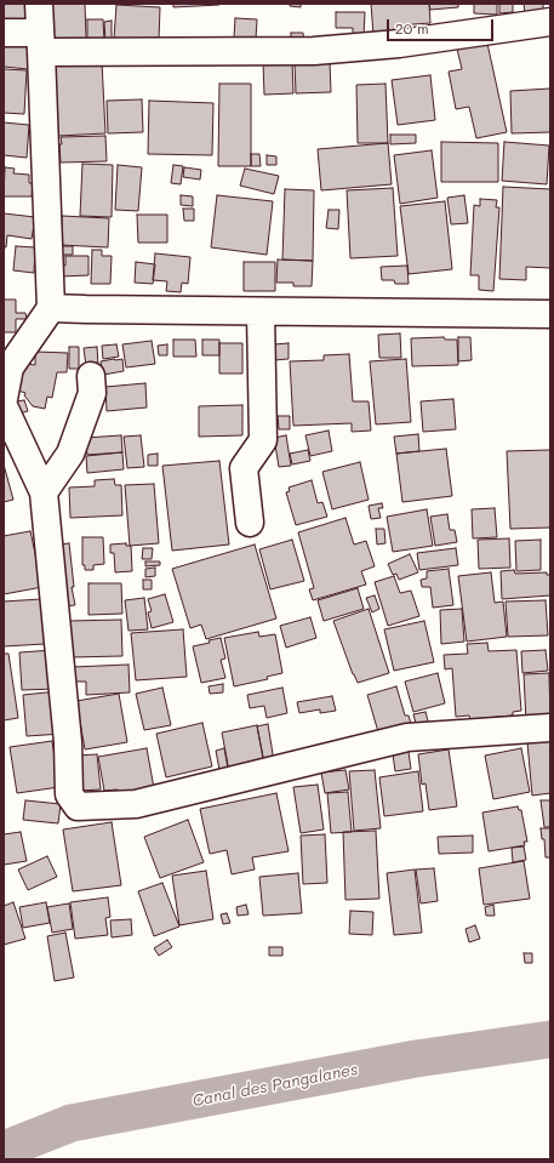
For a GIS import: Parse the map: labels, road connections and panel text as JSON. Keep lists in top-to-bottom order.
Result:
{
  "water": ["Canal des Pangalanes"],
  "scale_bar": "20 m"
}
